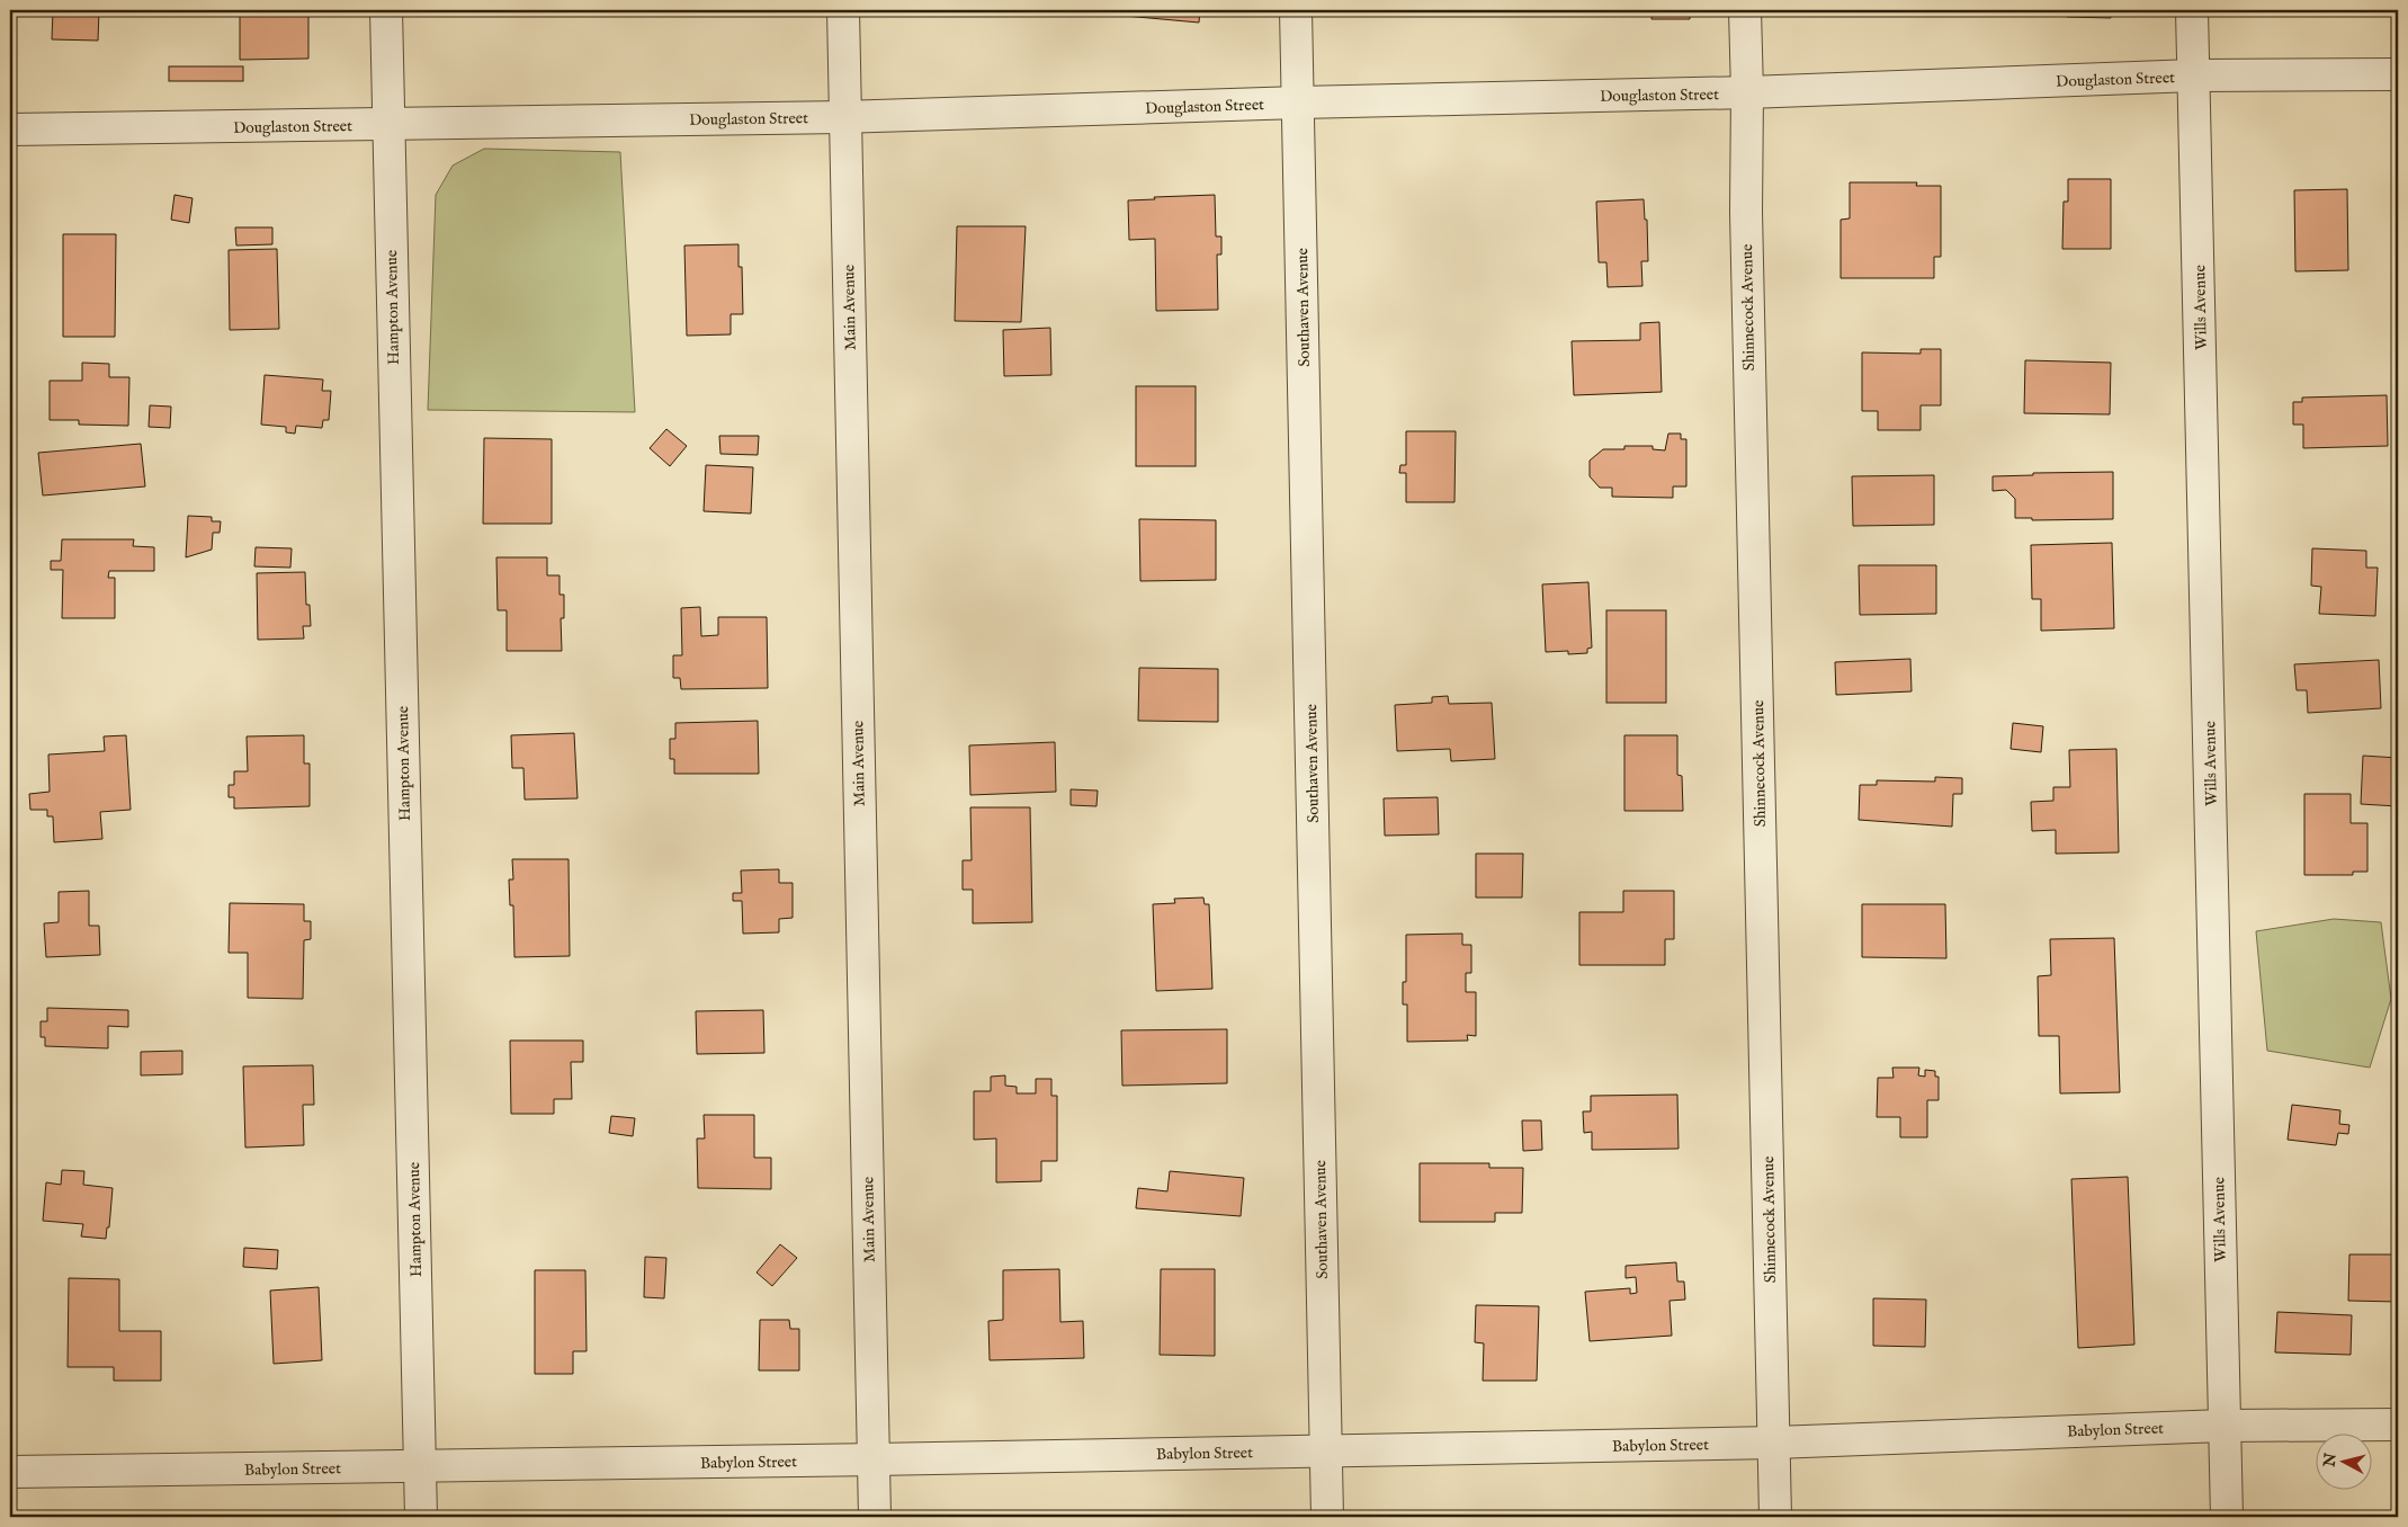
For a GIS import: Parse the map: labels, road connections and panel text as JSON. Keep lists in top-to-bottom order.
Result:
{
  "streets": {
    "street": [
      "Douglaston Street",
      "Hampton Avenue",
      "Main Avenue",
      "Southaven Avenue",
      "Shinnecock Avenue",
      "Wills Avenue",
      "Babylon Street"
    ]
  },
  "crossings": [
    ["Douglaston Street", "Hampton Avenue"],
    ["Douglaston Street", "Main Avenue"],
    ["Douglaston Street", "Southaven Avenue"],
    ["Douglaston Street", "Shinnecock Avenue"],
    ["Douglaston Street", "Wills Avenue"],
    ["Hampton Avenue", "Babylon Street"],
    ["Main Avenue", "Babylon Street"],
    ["Southaven Avenue", "Babylon Street"],
    ["Shinnecock Avenue", "Babylon Street"],
    ["Wills Avenue", "Babylon Street"]
  ],
  "north": "left"
}
